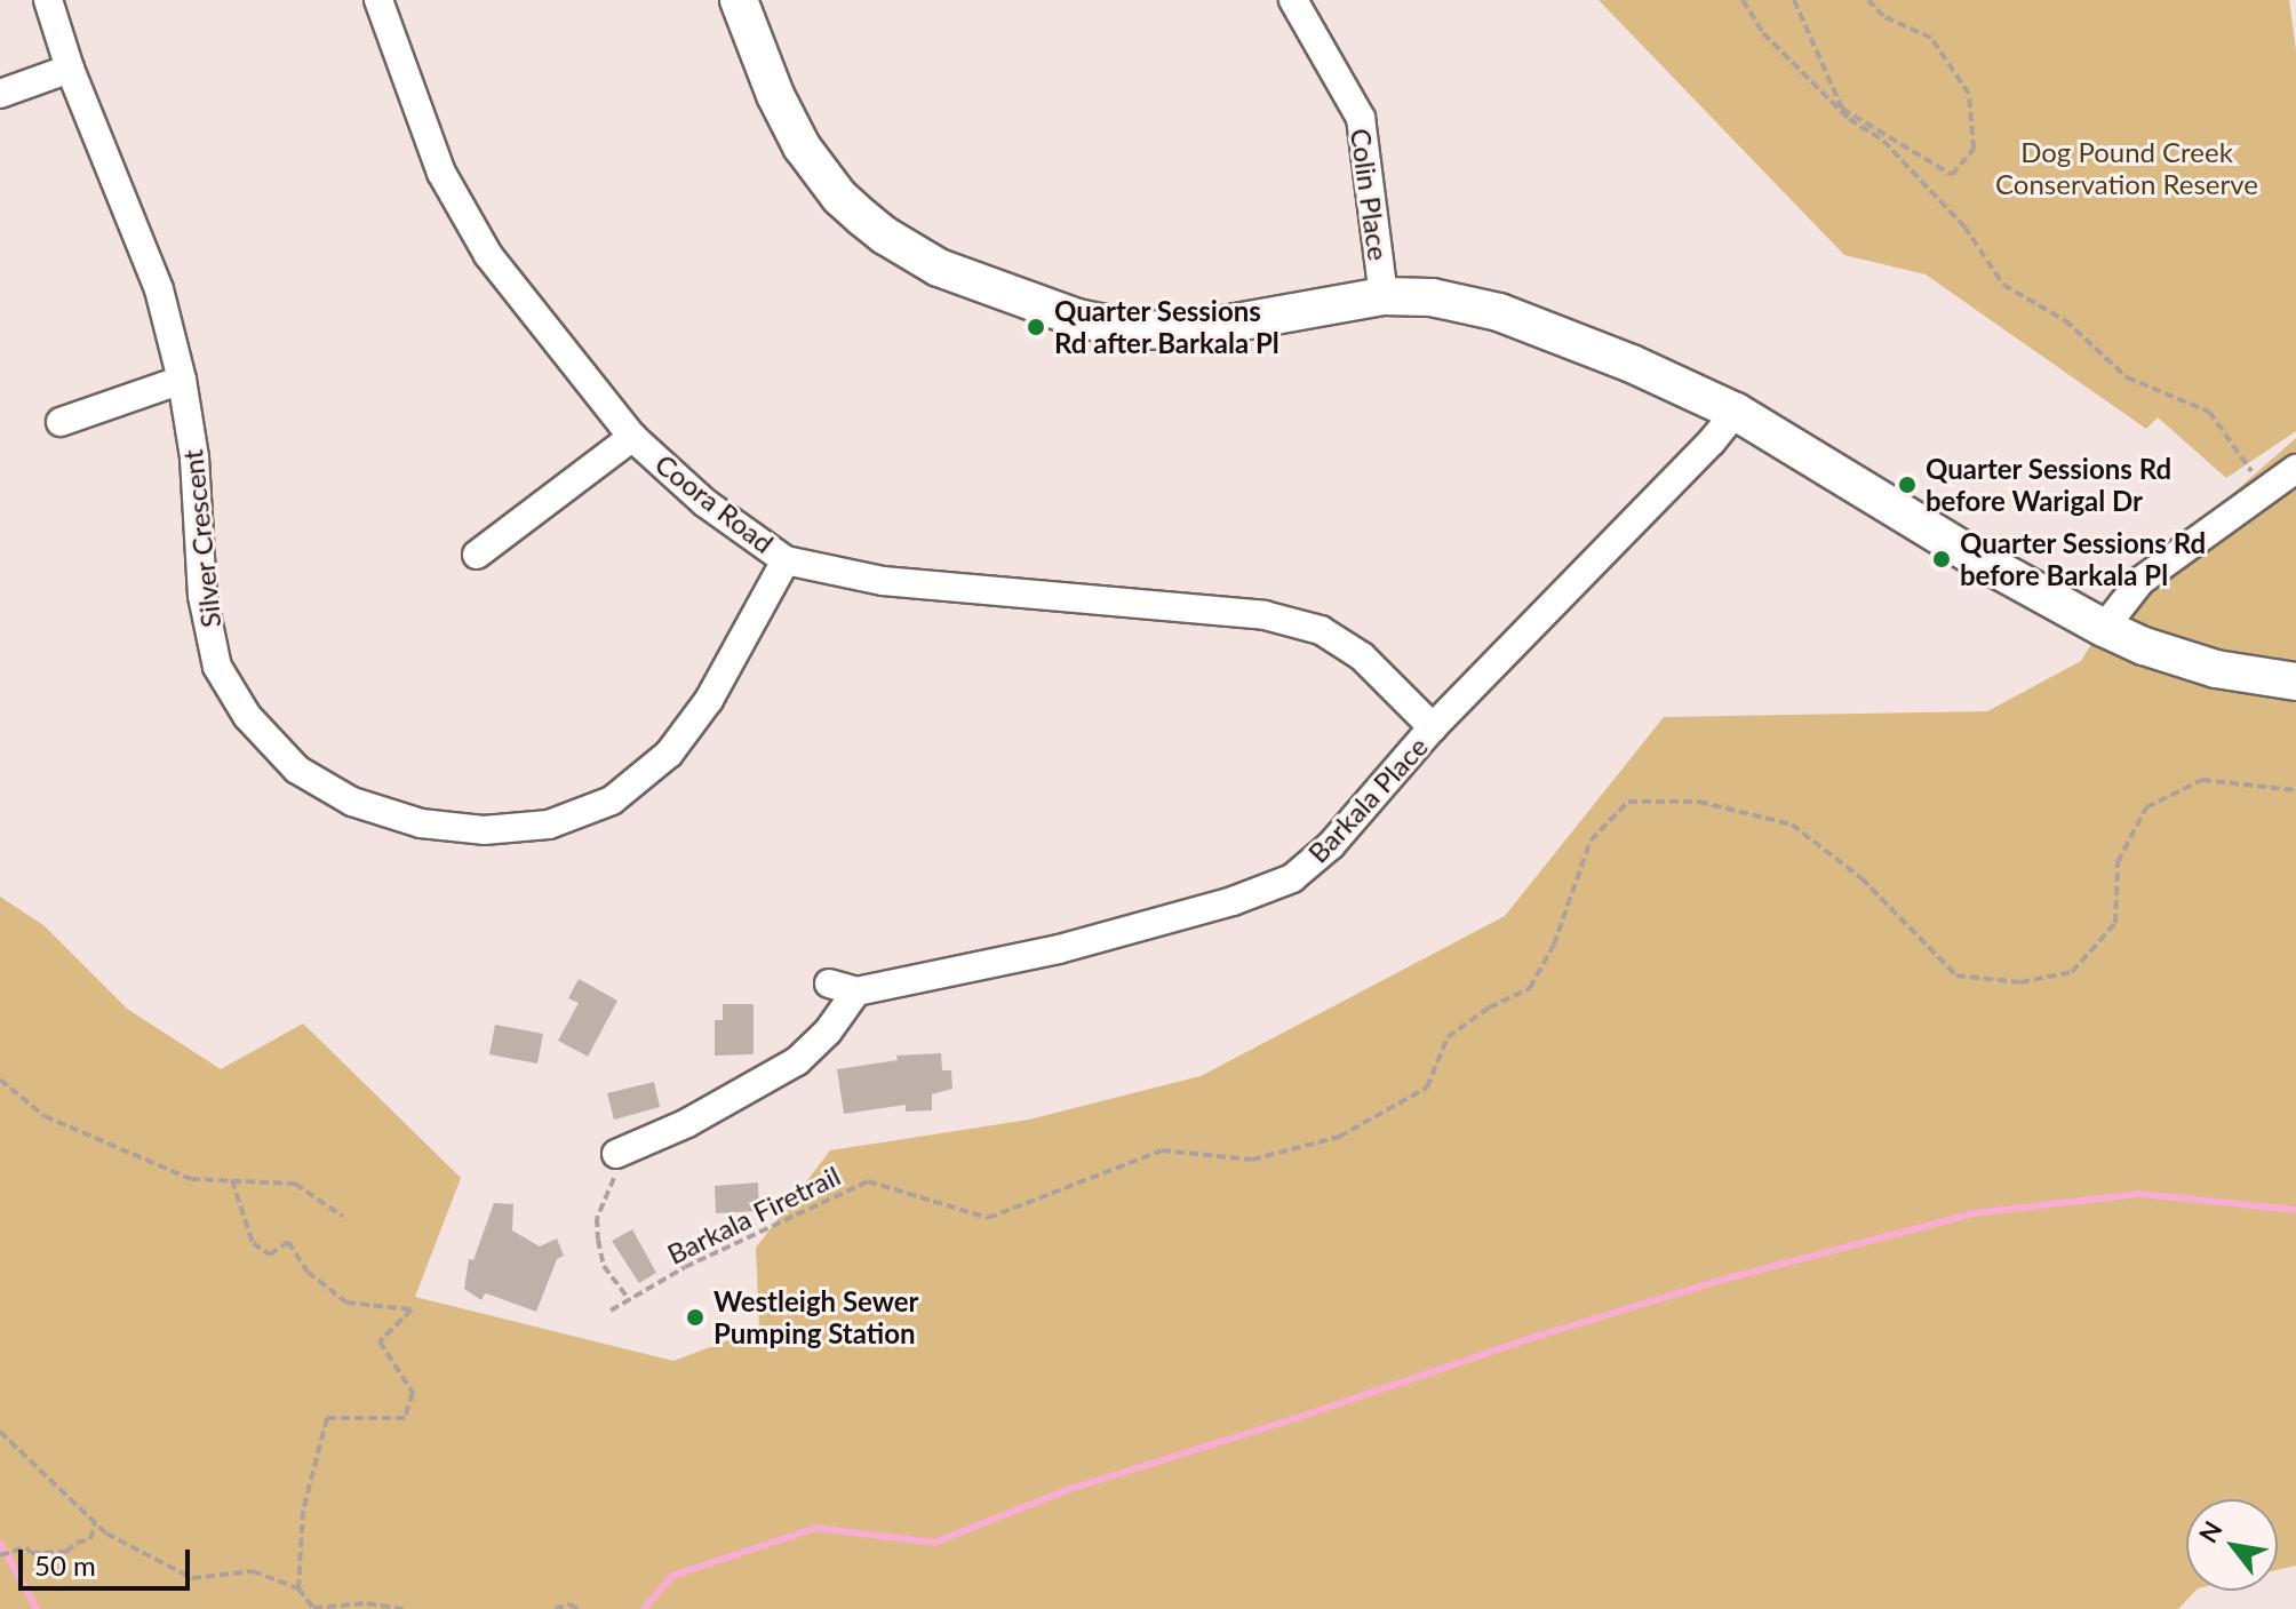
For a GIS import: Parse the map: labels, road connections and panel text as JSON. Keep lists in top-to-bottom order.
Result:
{
  "streets": {
    "street": [
      "Colin Place",
      "Coora Road",
      "Silver Crescent",
      "Barkala Place"
    ],
    "path": ["Barkala Firetrail"]
  },
  "crossings": [
    ["Coora Road", "Silver Crescent"],
    ["Coora Road", "Barkala Place"]
  ],
  "parks": ["Dog Pound Creek Conservation Reserve"],
  "places": [
    "Quarter Sessions Rd after Barkala Pl",
    "Quarter Sessions Rd before Warigal Dr",
    "Quarter Sessions Rd before Barkala Pl",
    "Westleigh Sewer Pumping Station"
  ],
  "scale_bar": "50 m",
  "north": "top left"
}
